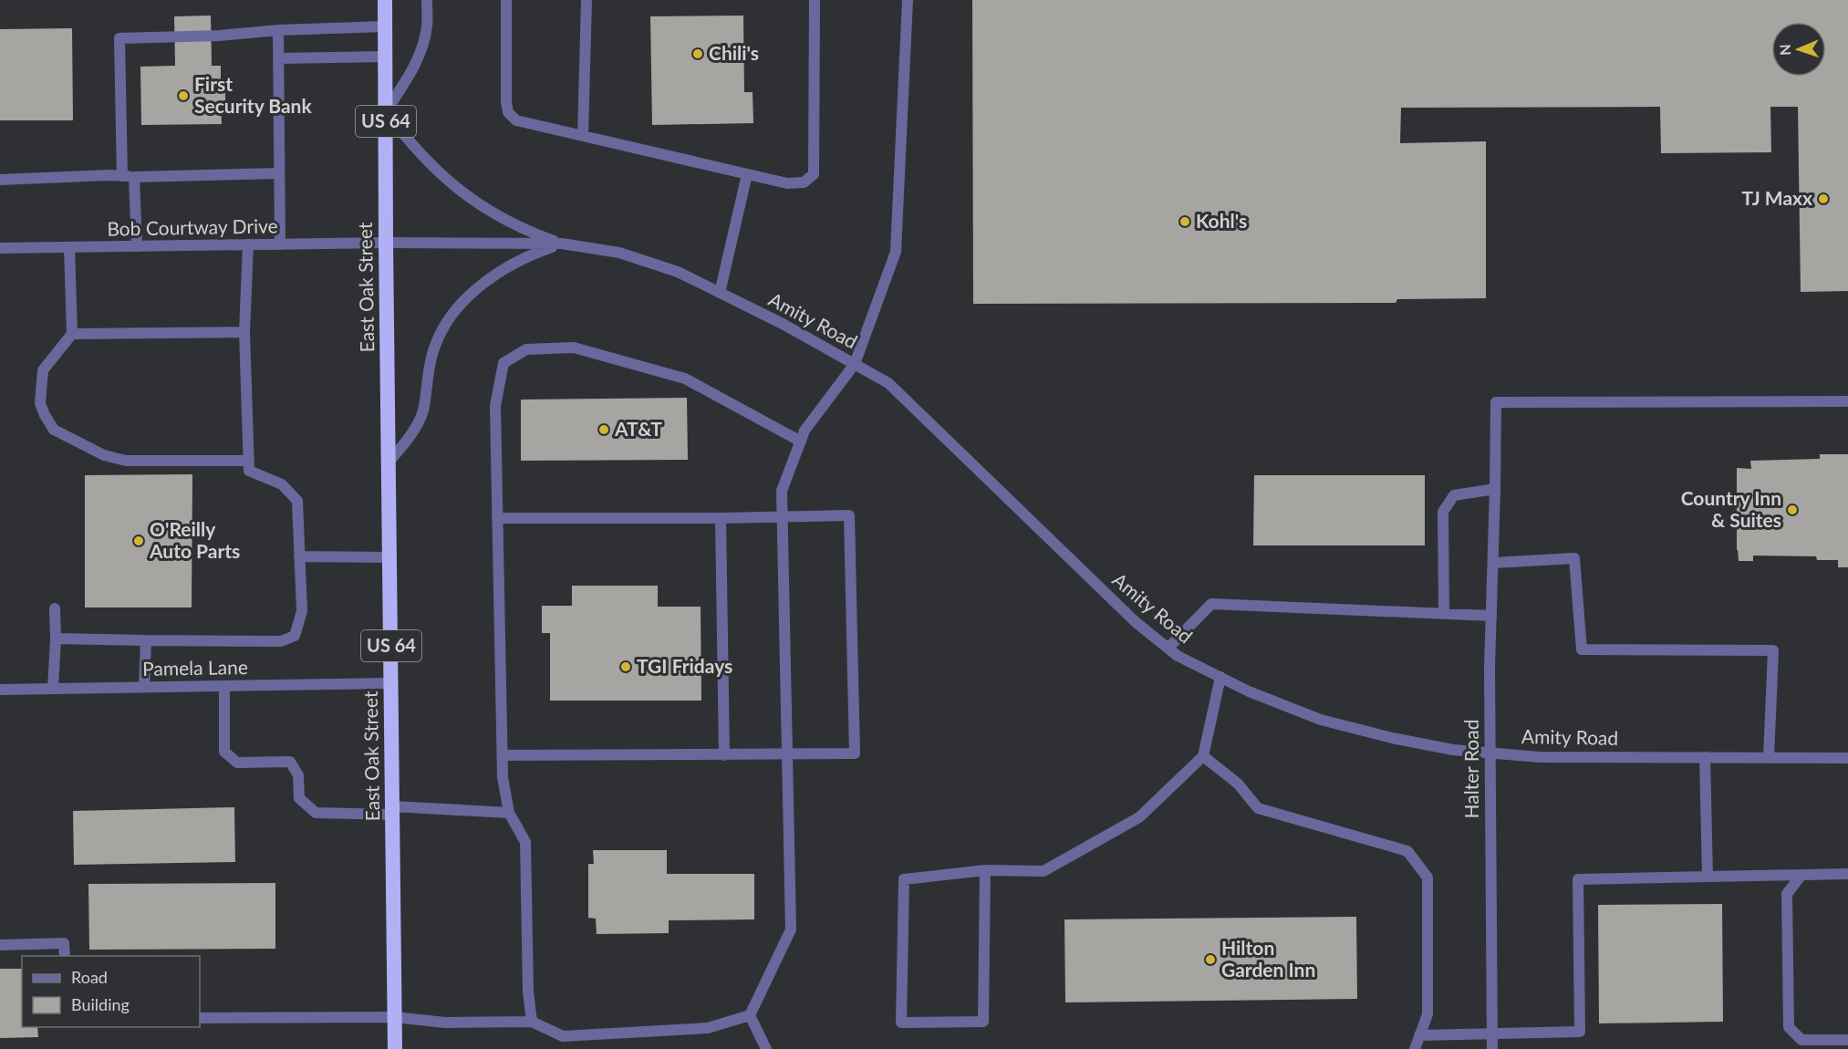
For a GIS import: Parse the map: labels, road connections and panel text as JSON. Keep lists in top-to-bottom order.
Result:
{
  "streets": {
    "highway": ["US 64", "East Oak Street"],
    "street": [
      "Bob Courtway Drive",
      "Amity Road",
      "Pamela Lane",
      "Halter Road"
    ]
  },
  "crossings": [
    ["Bob Courtway Drive", "East Oak Street"],
    ["Bob Courtway Drive", "Amity Road"],
    ["East Oak Street", "Amity Road"],
    ["East Oak Street", "Pamela Lane"],
    ["Amity Road", "Halter Road"]
  ],
  "places": [
    "Chili's",
    "First Security Bank",
    "TJ Maxx",
    "Kohl's",
    "AT&T",
    "Country Inn & Suites",
    "O'Reilly Auto Parts",
    "TGI Fridays",
    "Hilton Garden Inn"
  ],
  "legend": ["Road", "Building"],
  "north": "left"
}
